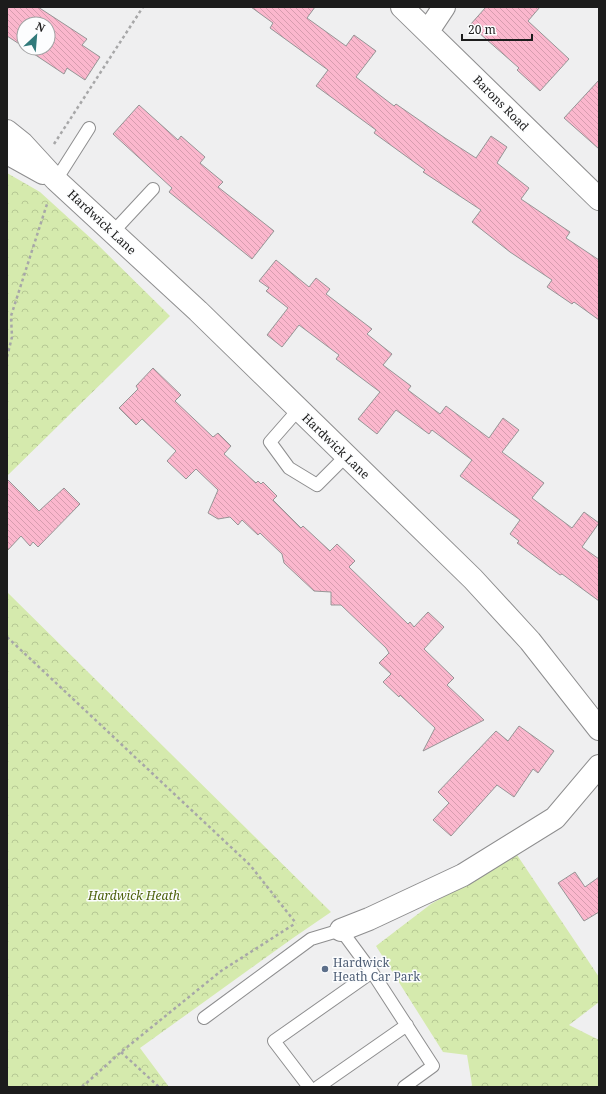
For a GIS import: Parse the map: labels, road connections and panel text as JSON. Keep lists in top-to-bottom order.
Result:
{
  "streets": {
    "street": ["Barons Road", "Hardwick Lane"]
  },
  "parks": ["Hardwick Heath"],
  "places": ["Hardwick Heath Car Park"],
  "scale_bar": "20 m",
  "north": "top right"
}
